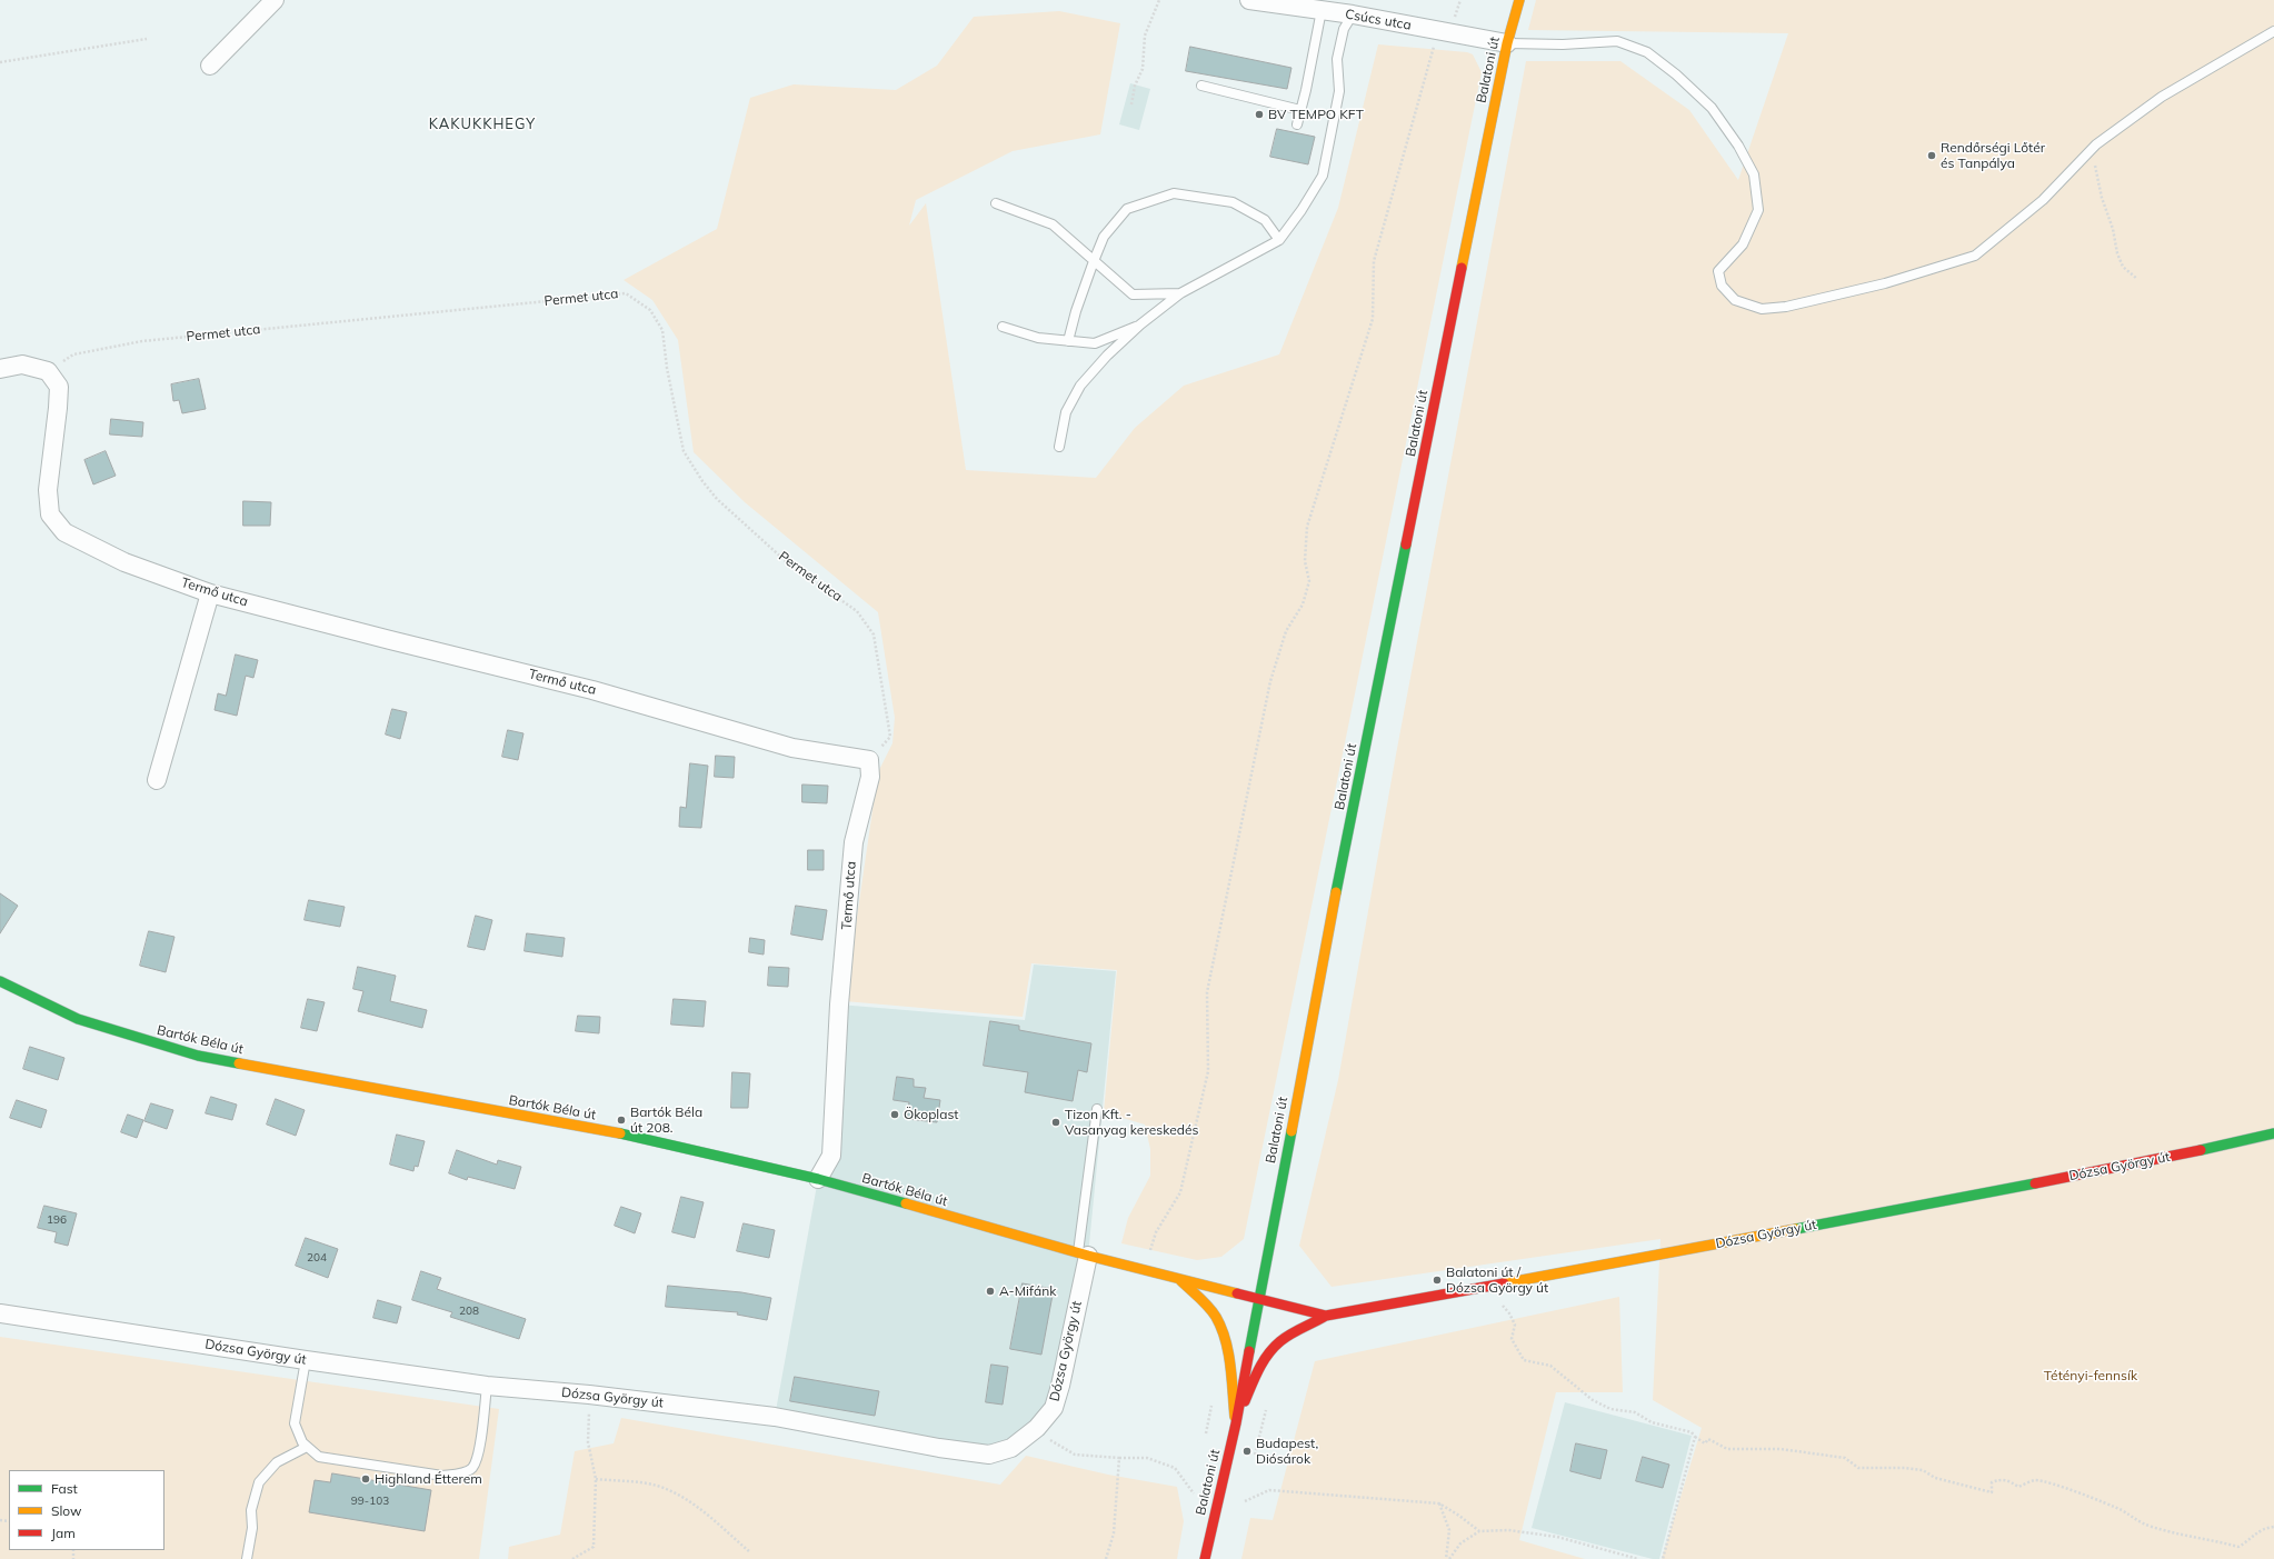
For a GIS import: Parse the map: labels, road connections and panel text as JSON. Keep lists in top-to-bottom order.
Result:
{
  "streets": {
    "street": [
      "Csúcs utca",
      "Balatoni út",
      "Termő utca",
      "Bartók Béla út",
      "Dózsa György út"
    ],
    "path": ["Permet utca"]
  },
  "crossings": [
    ["Csúcs utca", "Balatoni út"],
    ["Balatoni út", "Bartók Béla út"],
    ["Balatoni út", "Dózsa György út"],
    ["Permet utca", "Termő utca"],
    ["Termő utca", "Bartók Béla út"],
    ["Bartók Béla út", "Dózsa György út"]
  ],
  "districts": ["KAKUKKHEGY"],
  "parks": ["Tétényi-fennsík"],
  "places": [
    "BV TEMPO KFT",
    "Rendőrségi Lőtér és Tanpálya",
    "Ökoplast",
    "Bartók Béla út 208.",
    "Tizon Kft. - Vasanyag kereskedés",
    "Balatoni út / Dózsa György út",
    "A-Mifánk",
    "Budapest, Diósárok",
    "Highland Étterem"
  ],
  "house_numbers": [
    "196",
    "204",
    "208",
    "99-103"
  ],
  "legend": ["Fast", "Slow", "Jam"]
}
